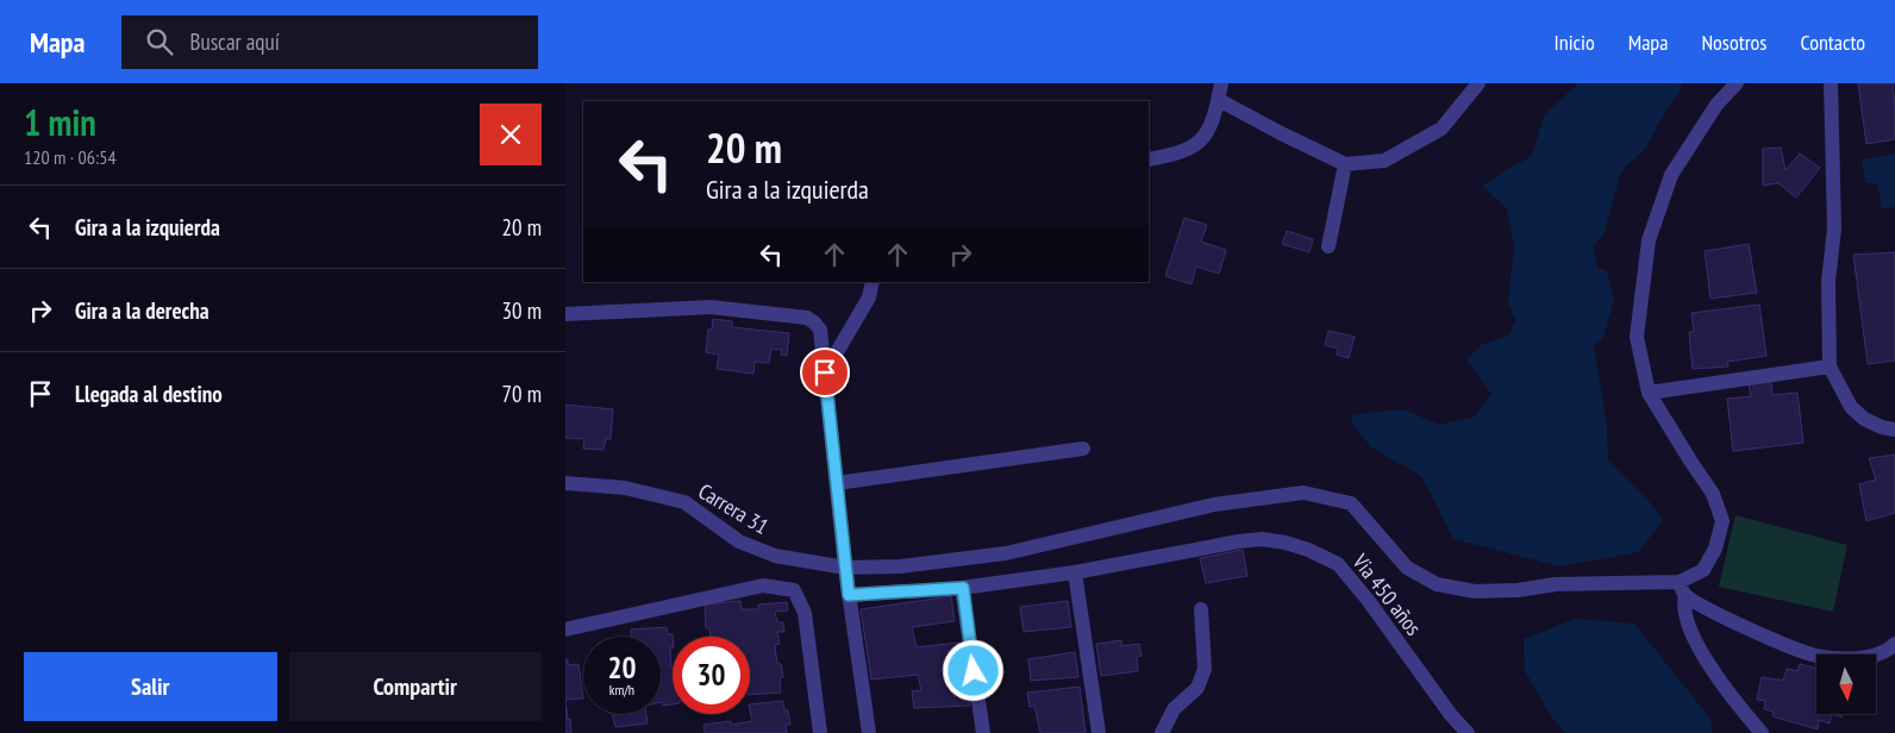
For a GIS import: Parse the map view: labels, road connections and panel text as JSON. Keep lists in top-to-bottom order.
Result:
{
  "streets": {
    "street": ["Carrera 31", "Via 450 años"]
  },
  "north": "bottom",
  "page": {
    "header": "Mapa",
    "search": "Buscar aquí",
    "nav": [
      "Inicio",
      "Mapa",
      "Nosotros",
      "Contacto"
    ],
    "heading": ["1 min", "120 m · 06:54"],
    "turn": ["20 m", "Gira a la izquierda"],
    "list": [
      {
        "name": "Gira a la izquierda",
        "value": "20 m"
      },
      {
        "name": "Gira a la derecha",
        "value": "30 m"
      },
      {
        "name": "Llegada al destino",
        "value": "70 m"
      }
    ],
    "speed": "20 km/h",
    "limit": "30",
    "buttons": ["Salir", "Compartir"]
  }
}
